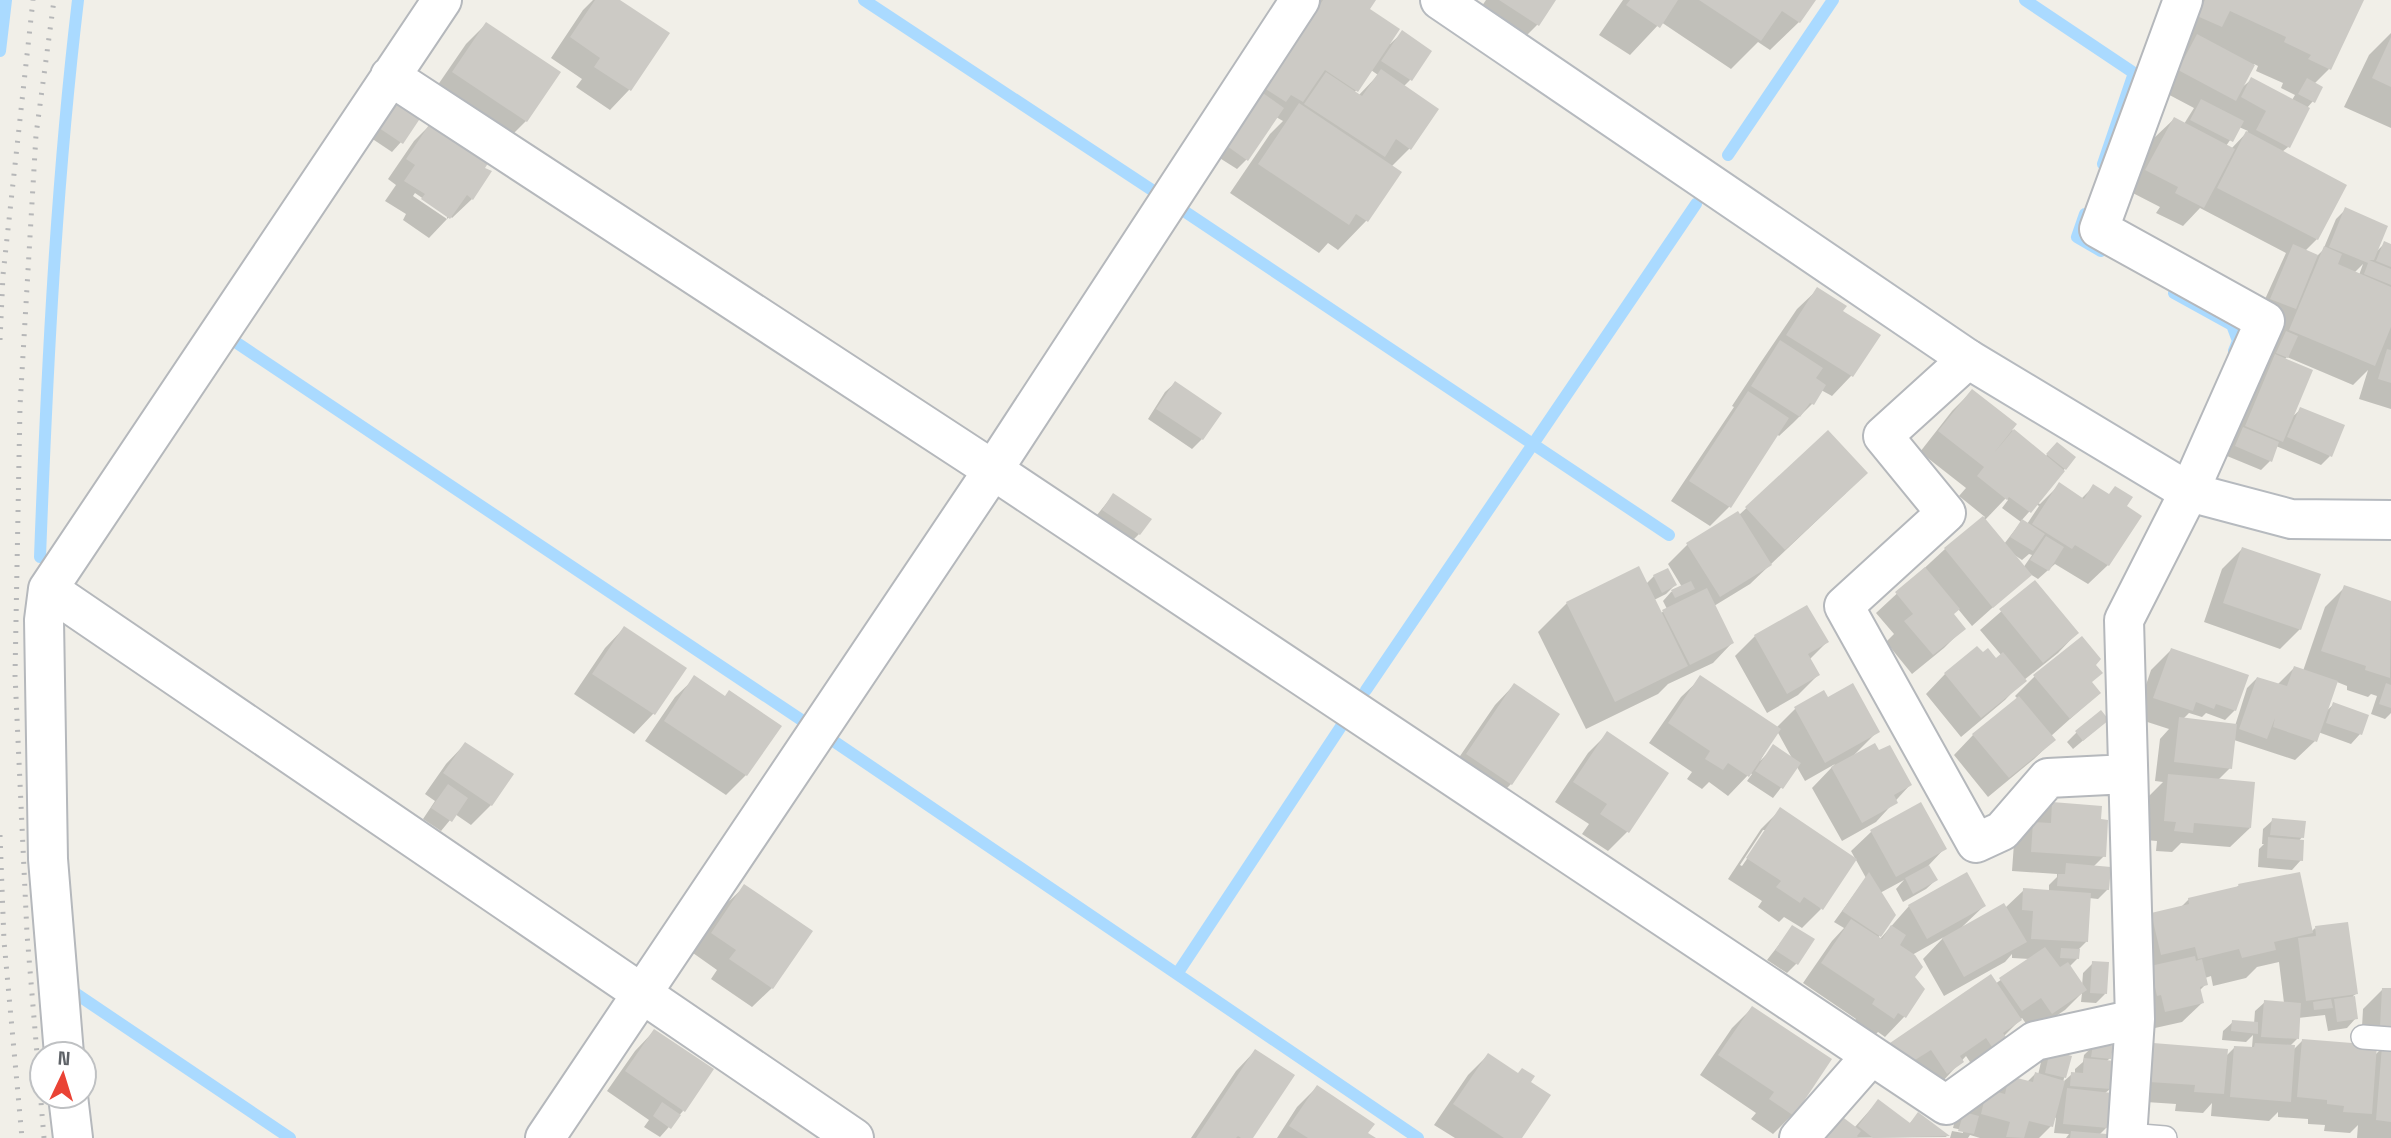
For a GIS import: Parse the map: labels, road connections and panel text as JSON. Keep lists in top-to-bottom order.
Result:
{
  "north": "top"
}
